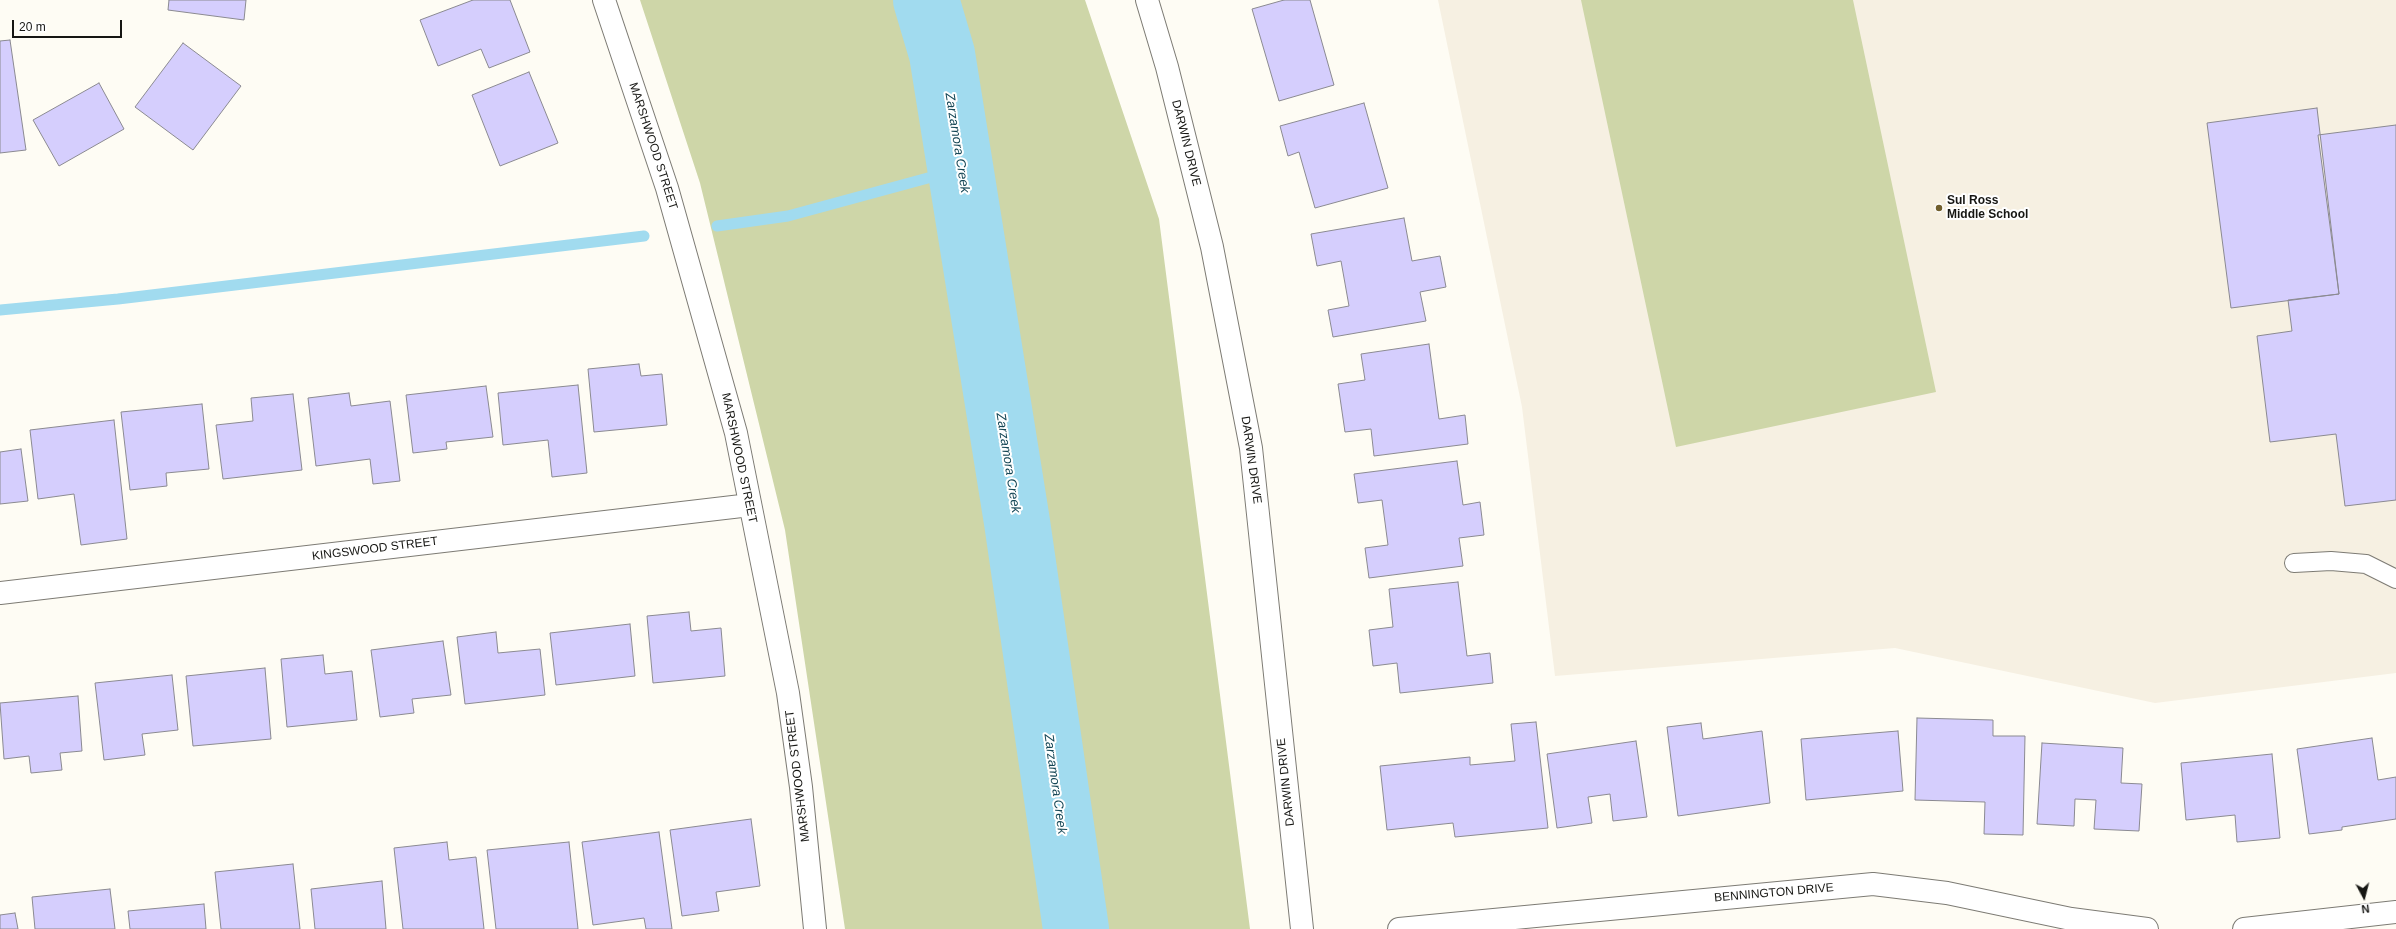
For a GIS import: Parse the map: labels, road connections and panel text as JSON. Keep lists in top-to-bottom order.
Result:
{
  "streets": {
    "street": [
      "DARWIN DRIVE",
      "MARSHWOOD STREET",
      "KINGSWOOD STREET",
      "BENNINGTON DRIVE"
    ]
  },
  "crossings": [
    ["MARSHWOOD STREET", "KINGSWOOD STREET"]
  ],
  "water": ["Zarzamora Creek"],
  "places": ["Sul Ross Middle School"],
  "scale_bar": "20 m",
  "north": "bottom"
}
